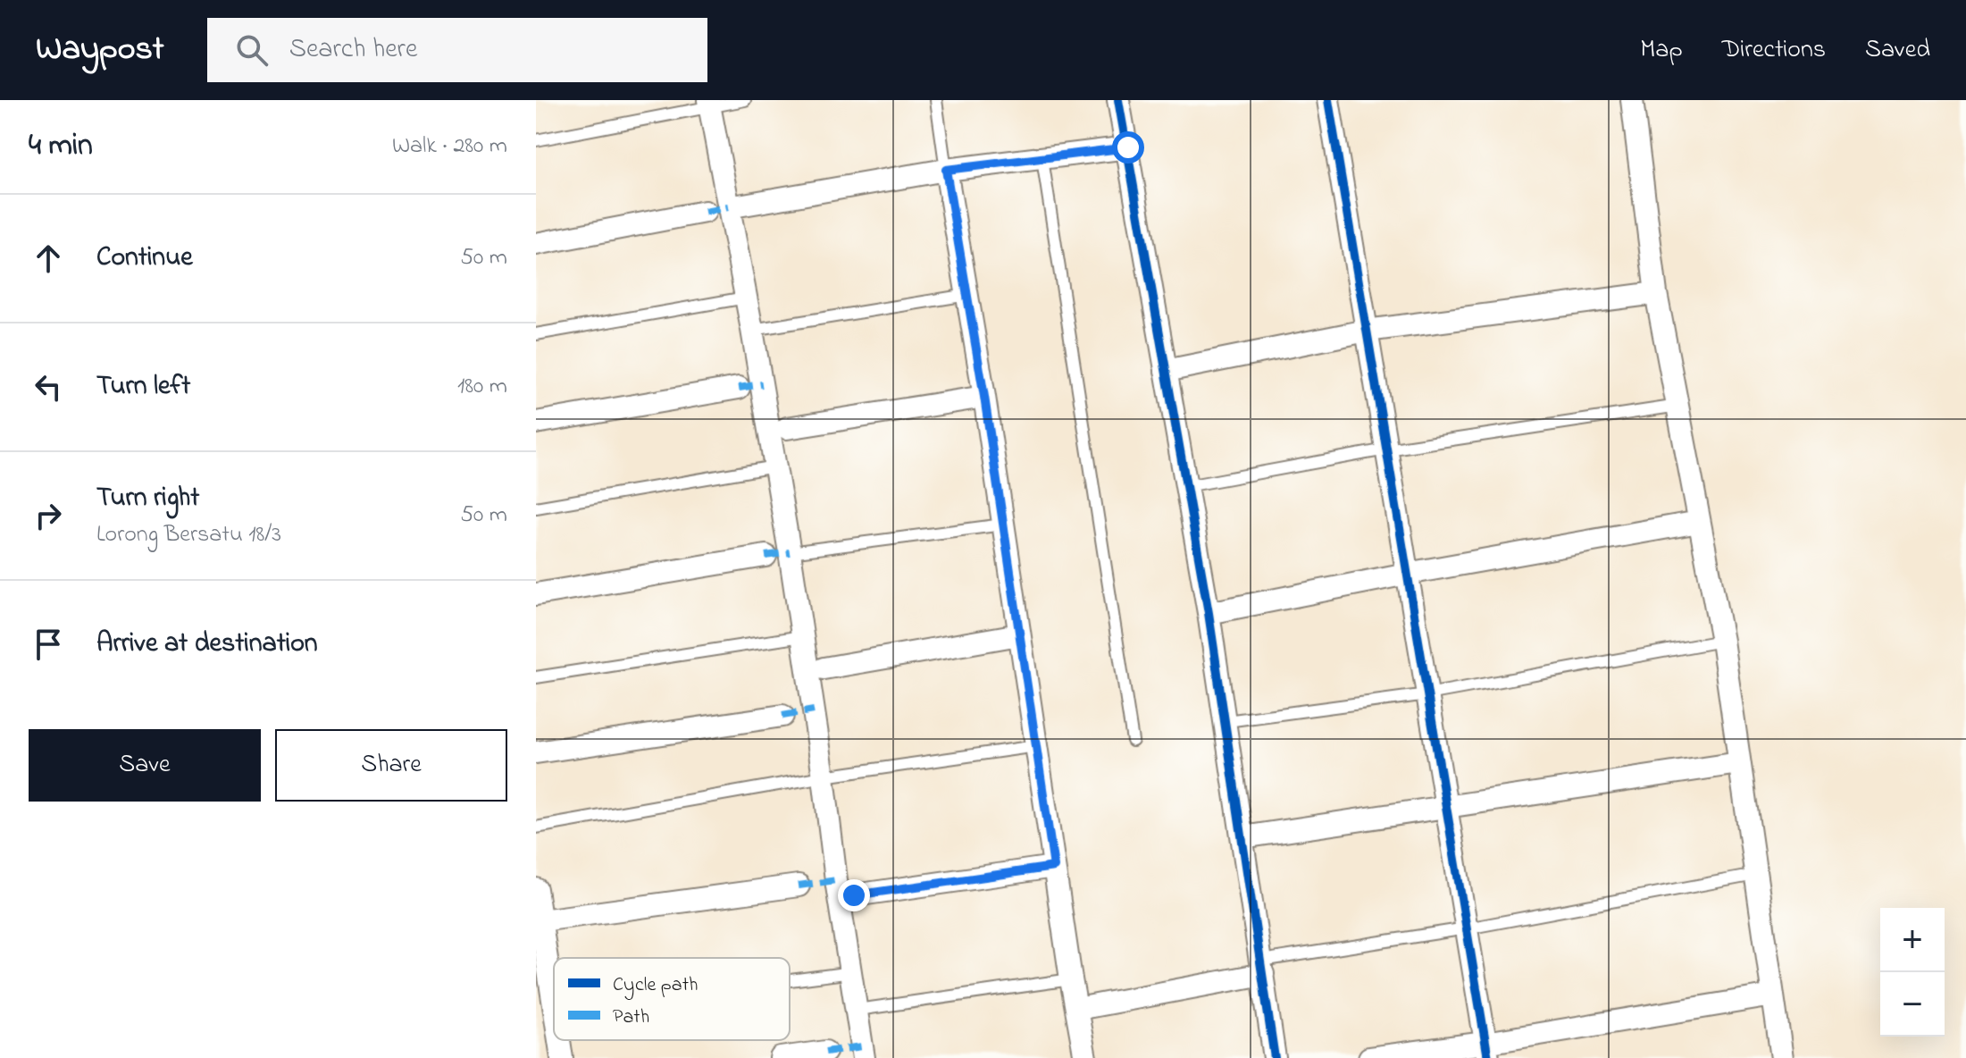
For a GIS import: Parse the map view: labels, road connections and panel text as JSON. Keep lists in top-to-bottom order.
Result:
{
  "legend": ["Cycle path", "Path"],
  "page": {
    "header": "Waypost",
    "search": "Search here",
    "nav": ["Map", "Directions", "Saved"],
    "heading": ["4 min", "Walk · 280 m"],
    "list": [
      ["Continue", "50 m"],
      ["Turn left", "180 m"],
      ["Turn right", "Lorong Bersatu 18/3", "50 m"],
      "Arrive at destination"
    ],
    "buttons": ["Save", "Share"],
    "map_buttons": ["+", "−"]
  }
}
